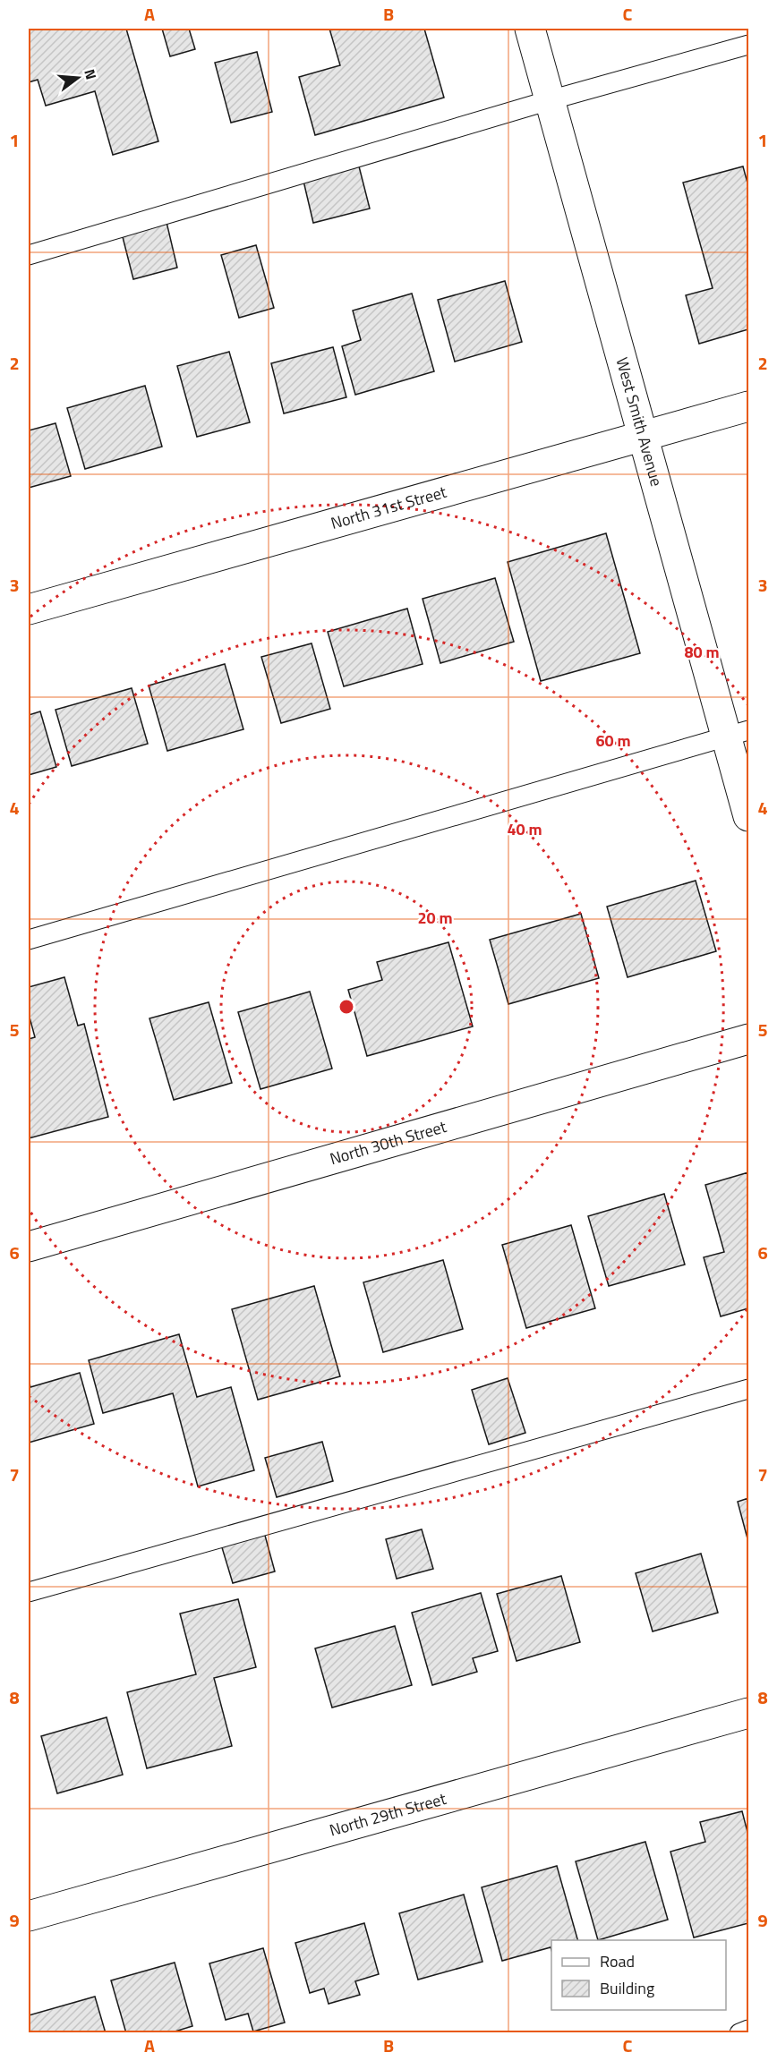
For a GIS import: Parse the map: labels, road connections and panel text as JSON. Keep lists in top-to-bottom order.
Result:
{
  "streets": {
    "street": [
      "West Smith Avenue",
      "North 31st Street",
      "North 30th Street",
      "North 29th Street"
    ]
  },
  "crossings": [
    ["West Smith Avenue", "North 31st Street"]
  ],
  "legend": ["Road", "Building"],
  "north": "right",
  "grid": {
    "columns": ["A", "B", "C"],
    "rows": [
      "1",
      "2",
      "3",
      "4",
      "5",
      "6",
      "7",
      "8",
      "9"
    ]
  },
  "rings": [
    "80 m",
    "60 m",
    "40 m",
    "20 m"
  ]
}
